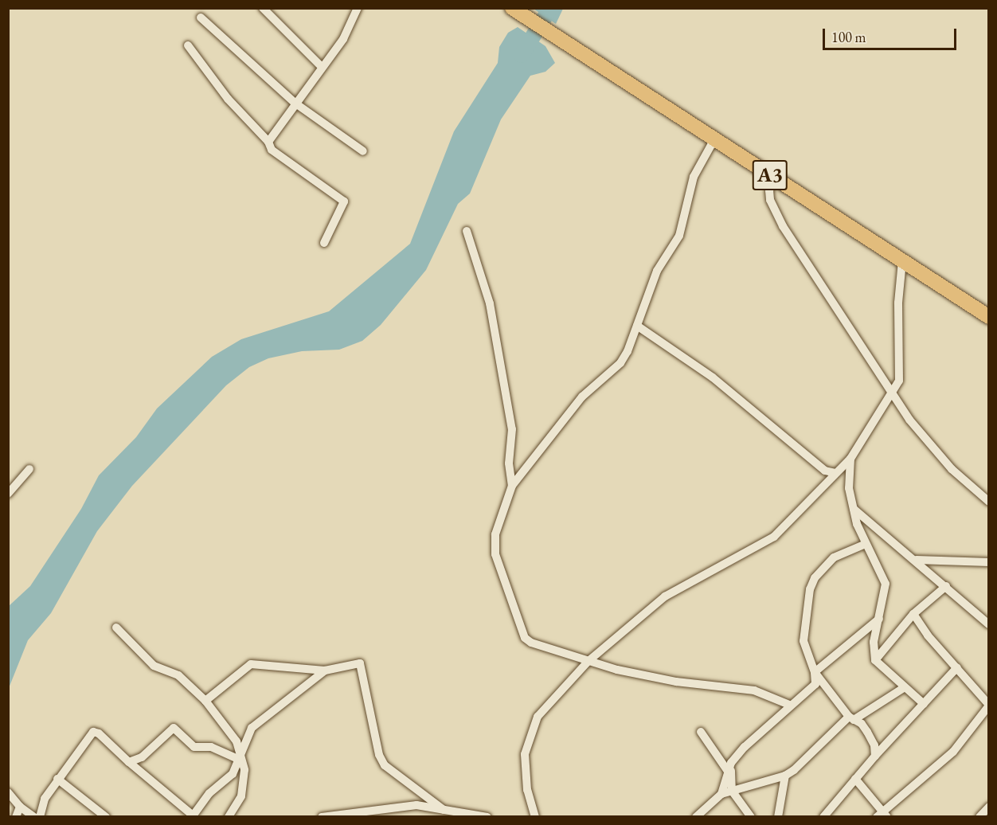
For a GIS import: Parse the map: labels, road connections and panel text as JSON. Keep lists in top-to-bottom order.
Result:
{
  "streets": {
    "highway": ["A3"]
  },
  "scale_bar": "100 m"
}
